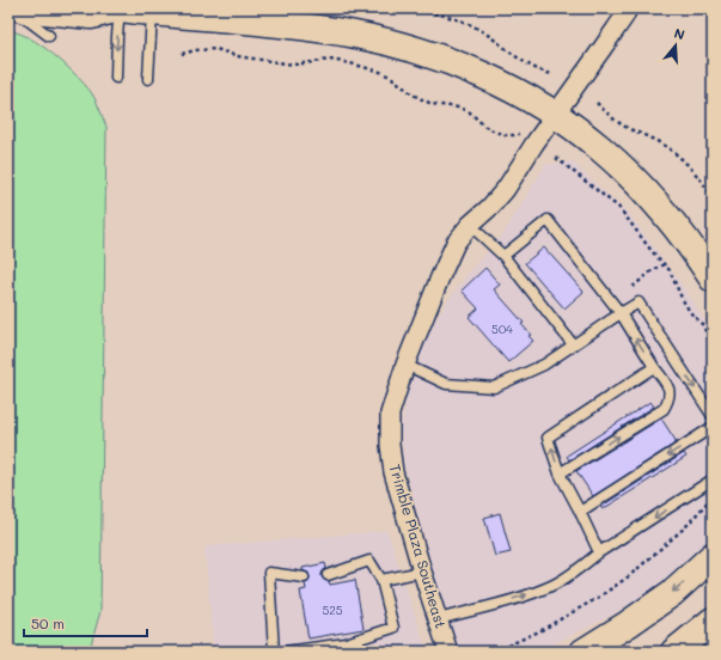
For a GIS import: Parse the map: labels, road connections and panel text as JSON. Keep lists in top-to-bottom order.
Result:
{
  "streets": {
    "street": ["Trimble Plaza Southeast"]
  },
  "house_numbers": ["504", "525"],
  "scale_bar": "50 m",
  "north": "top"
}
